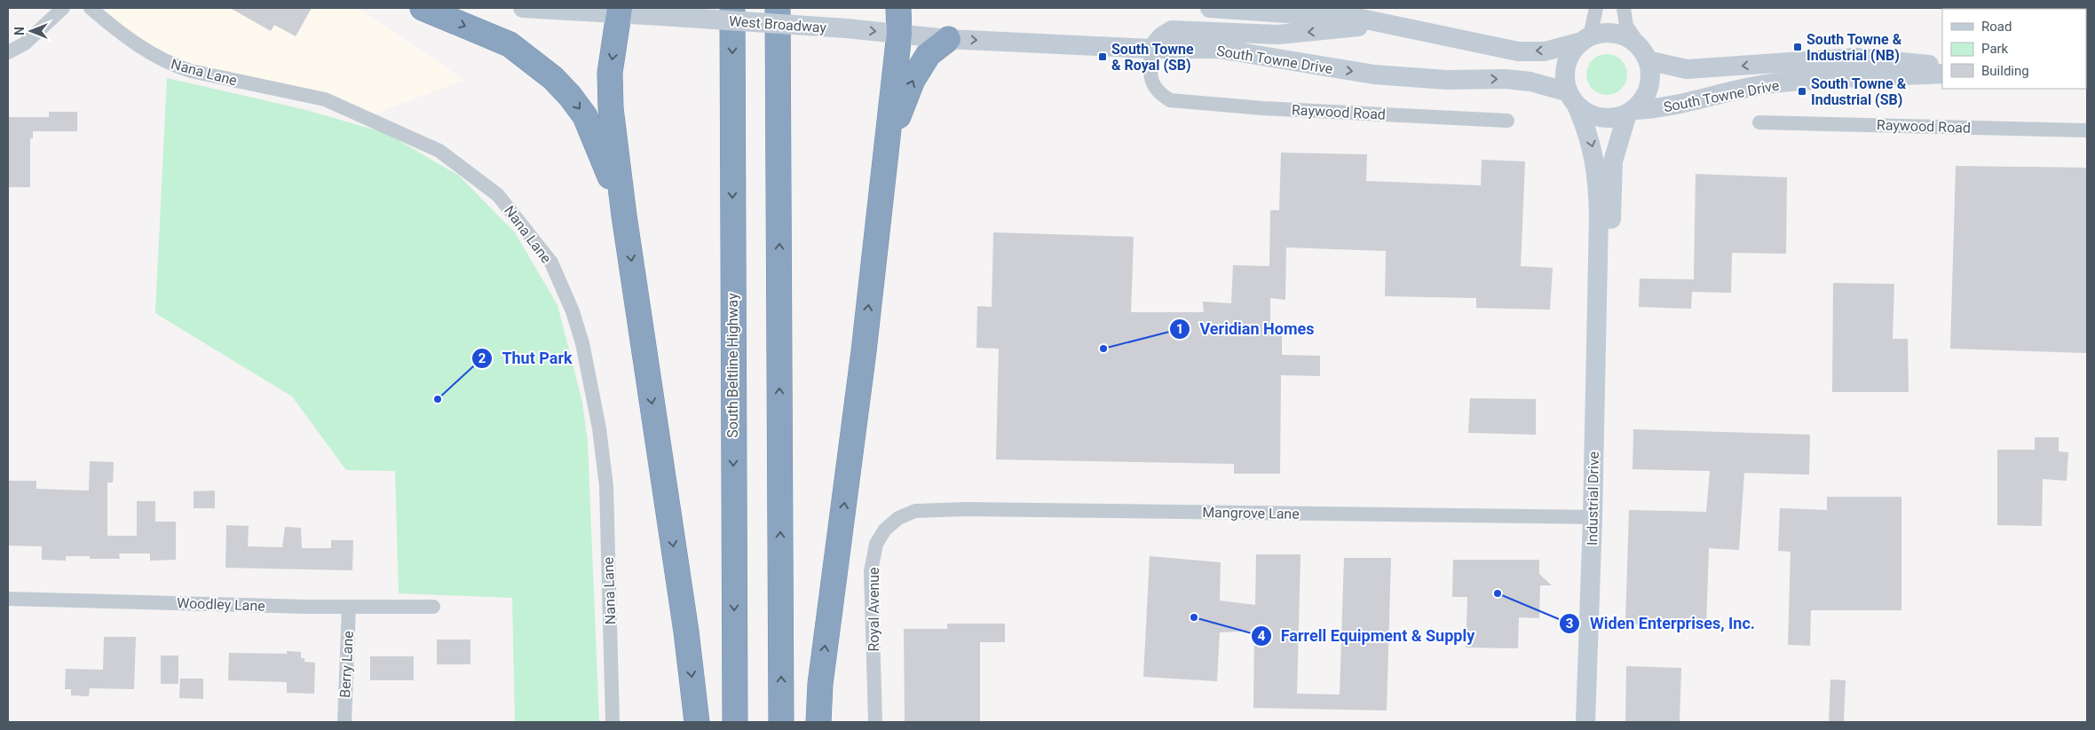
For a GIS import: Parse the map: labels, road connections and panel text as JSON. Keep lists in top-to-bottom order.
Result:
{
  "streets": {
    "highway": ["South Beltline Highway"],
    "street": [
      "West Broadway",
      "South Towne Drive",
      "Nana Lane",
      "Raywood Road",
      "Industrial Drive",
      "Mangrove Lane",
      "Woodley Lane",
      "Royal Avenue",
      "Berry Lane"
    ]
  },
  "crossings": [
    ["West Broadway", "South Towne Drive"],
    ["South Towne Drive", "Raywood Road"],
    ["South Towne Drive", "Industrial Drive"],
    ["Industrial Drive", "Mangrove Lane"],
    ["Mangrove Lane", "Royal Avenue"],
    ["Woodley Lane", "Berry Lane"]
  ],
  "one_way": ["West Broadway"],
  "places": {
    "transit": ["South Towne & Industrial (NB)", "South Towne & Royal (SB)", "South Towne & Industrial (SB)"],
    "other": [
      "Veridian Homes",
      "Thut Park",
      "Widen Enterprises, Inc.",
      "Farrell Equipment & Supply"
    ]
  },
  "legend": ["Road", "Park", "Building"],
  "north": "left"
}
